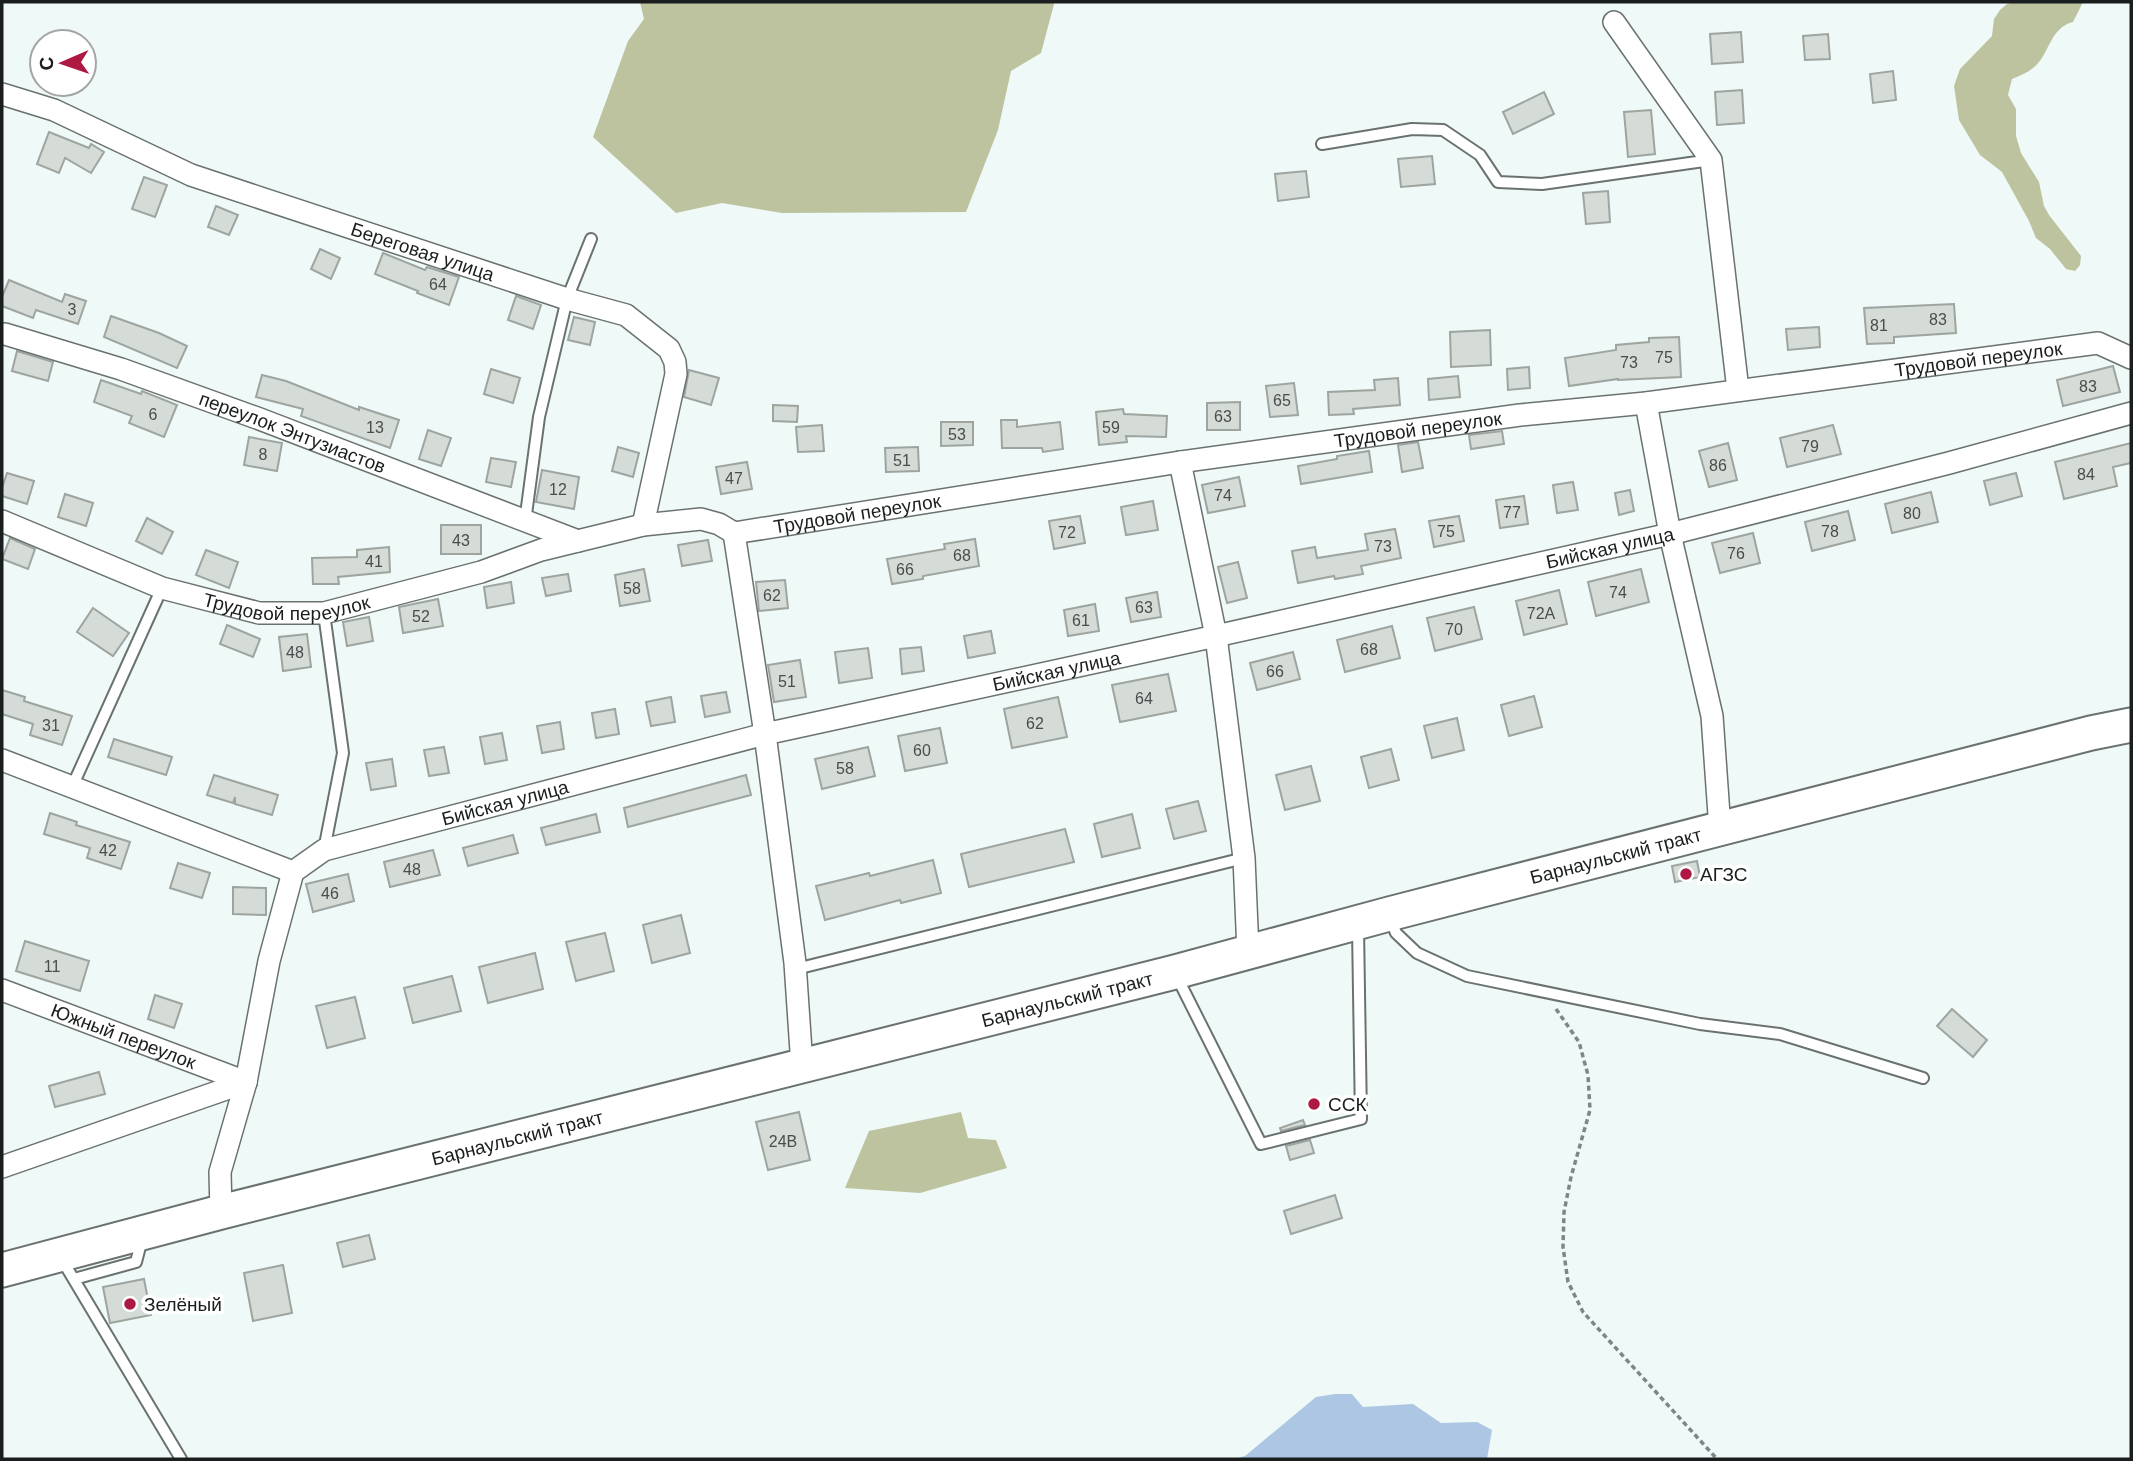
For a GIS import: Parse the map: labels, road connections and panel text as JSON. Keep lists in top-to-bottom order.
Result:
{
  "streets": {
    "main road": ["Барнаульский тракт"],
    "street": [
      "Береговая улица",
      "Трудовой переулок",
      "переулок Энтузиастов",
      "Бийская улица",
      "Южный переулок"
    ]
  },
  "crossings": [
    ["Береговая улица", "Трудовой переулок"],
    ["Трудовой переулок", "переулок Энтузиастов"]
  ],
  "places": ["АГЗС", "ССК", "Зелёный"],
  "house_numbers": [
    "64",
    "3",
    "83",
    "81",
    "75",
    "73",
    "83",
    "65",
    "6",
    "63",
    "13",
    "59",
    "53",
    "79",
    "8",
    "51",
    "86",
    "84",
    "47",
    "12",
    "74",
    "77",
    "80",
    "75",
    "78",
    "72",
    "43",
    "73",
    "76",
    "68",
    "41",
    "66",
    "58",
    "74",
    "62",
    "63",
    "72А",
    "52",
    "61",
    "70",
    "68",
    "48",
    "66",
    "51",
    "64",
    "62",
    "31",
    "60",
    "58",
    "42",
    "48",
    "46",
    "11",
    "24В"
  ],
  "north": "left"
}
